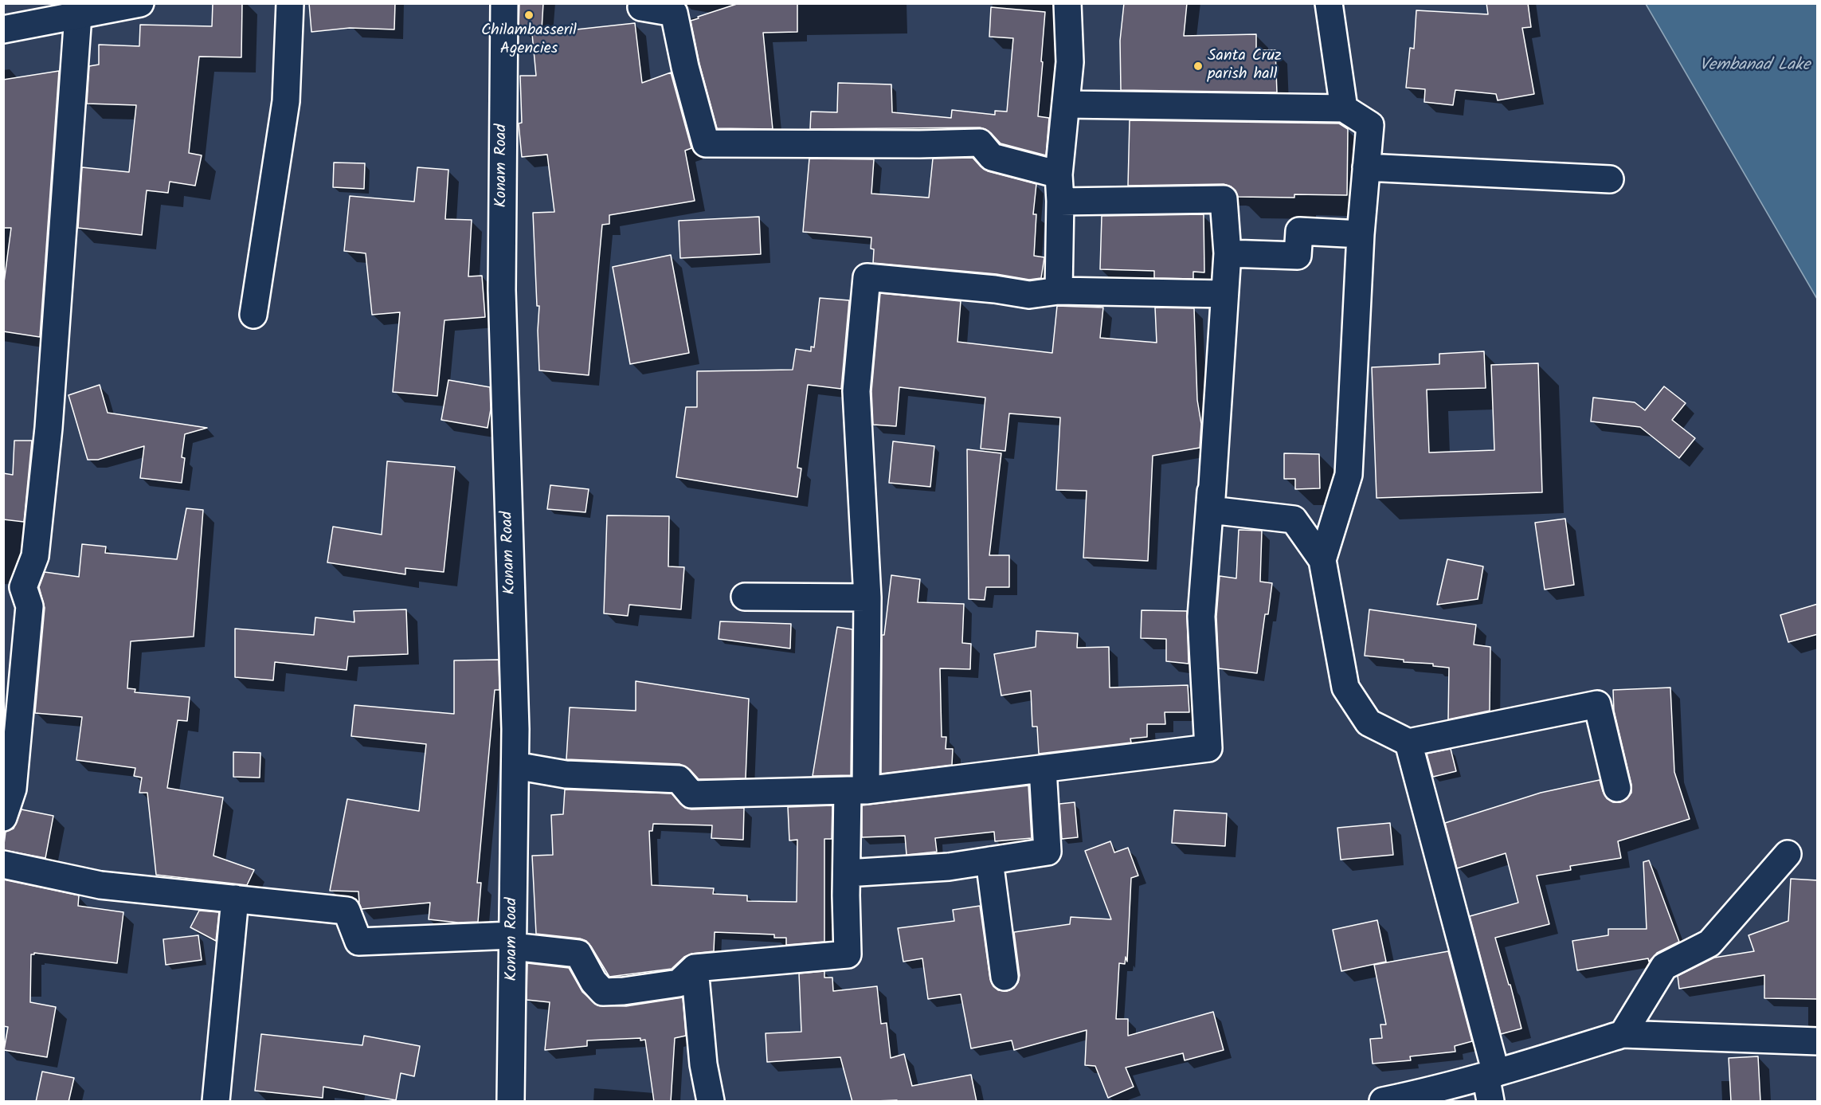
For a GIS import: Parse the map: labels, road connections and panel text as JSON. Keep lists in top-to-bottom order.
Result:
{
  "streets": {
    "street": ["Konam Road"]
  },
  "water": ["Vembanad Lake"],
  "places": ["Chilambasseril Agencies", "Santa Cruz parish hall"]
}
